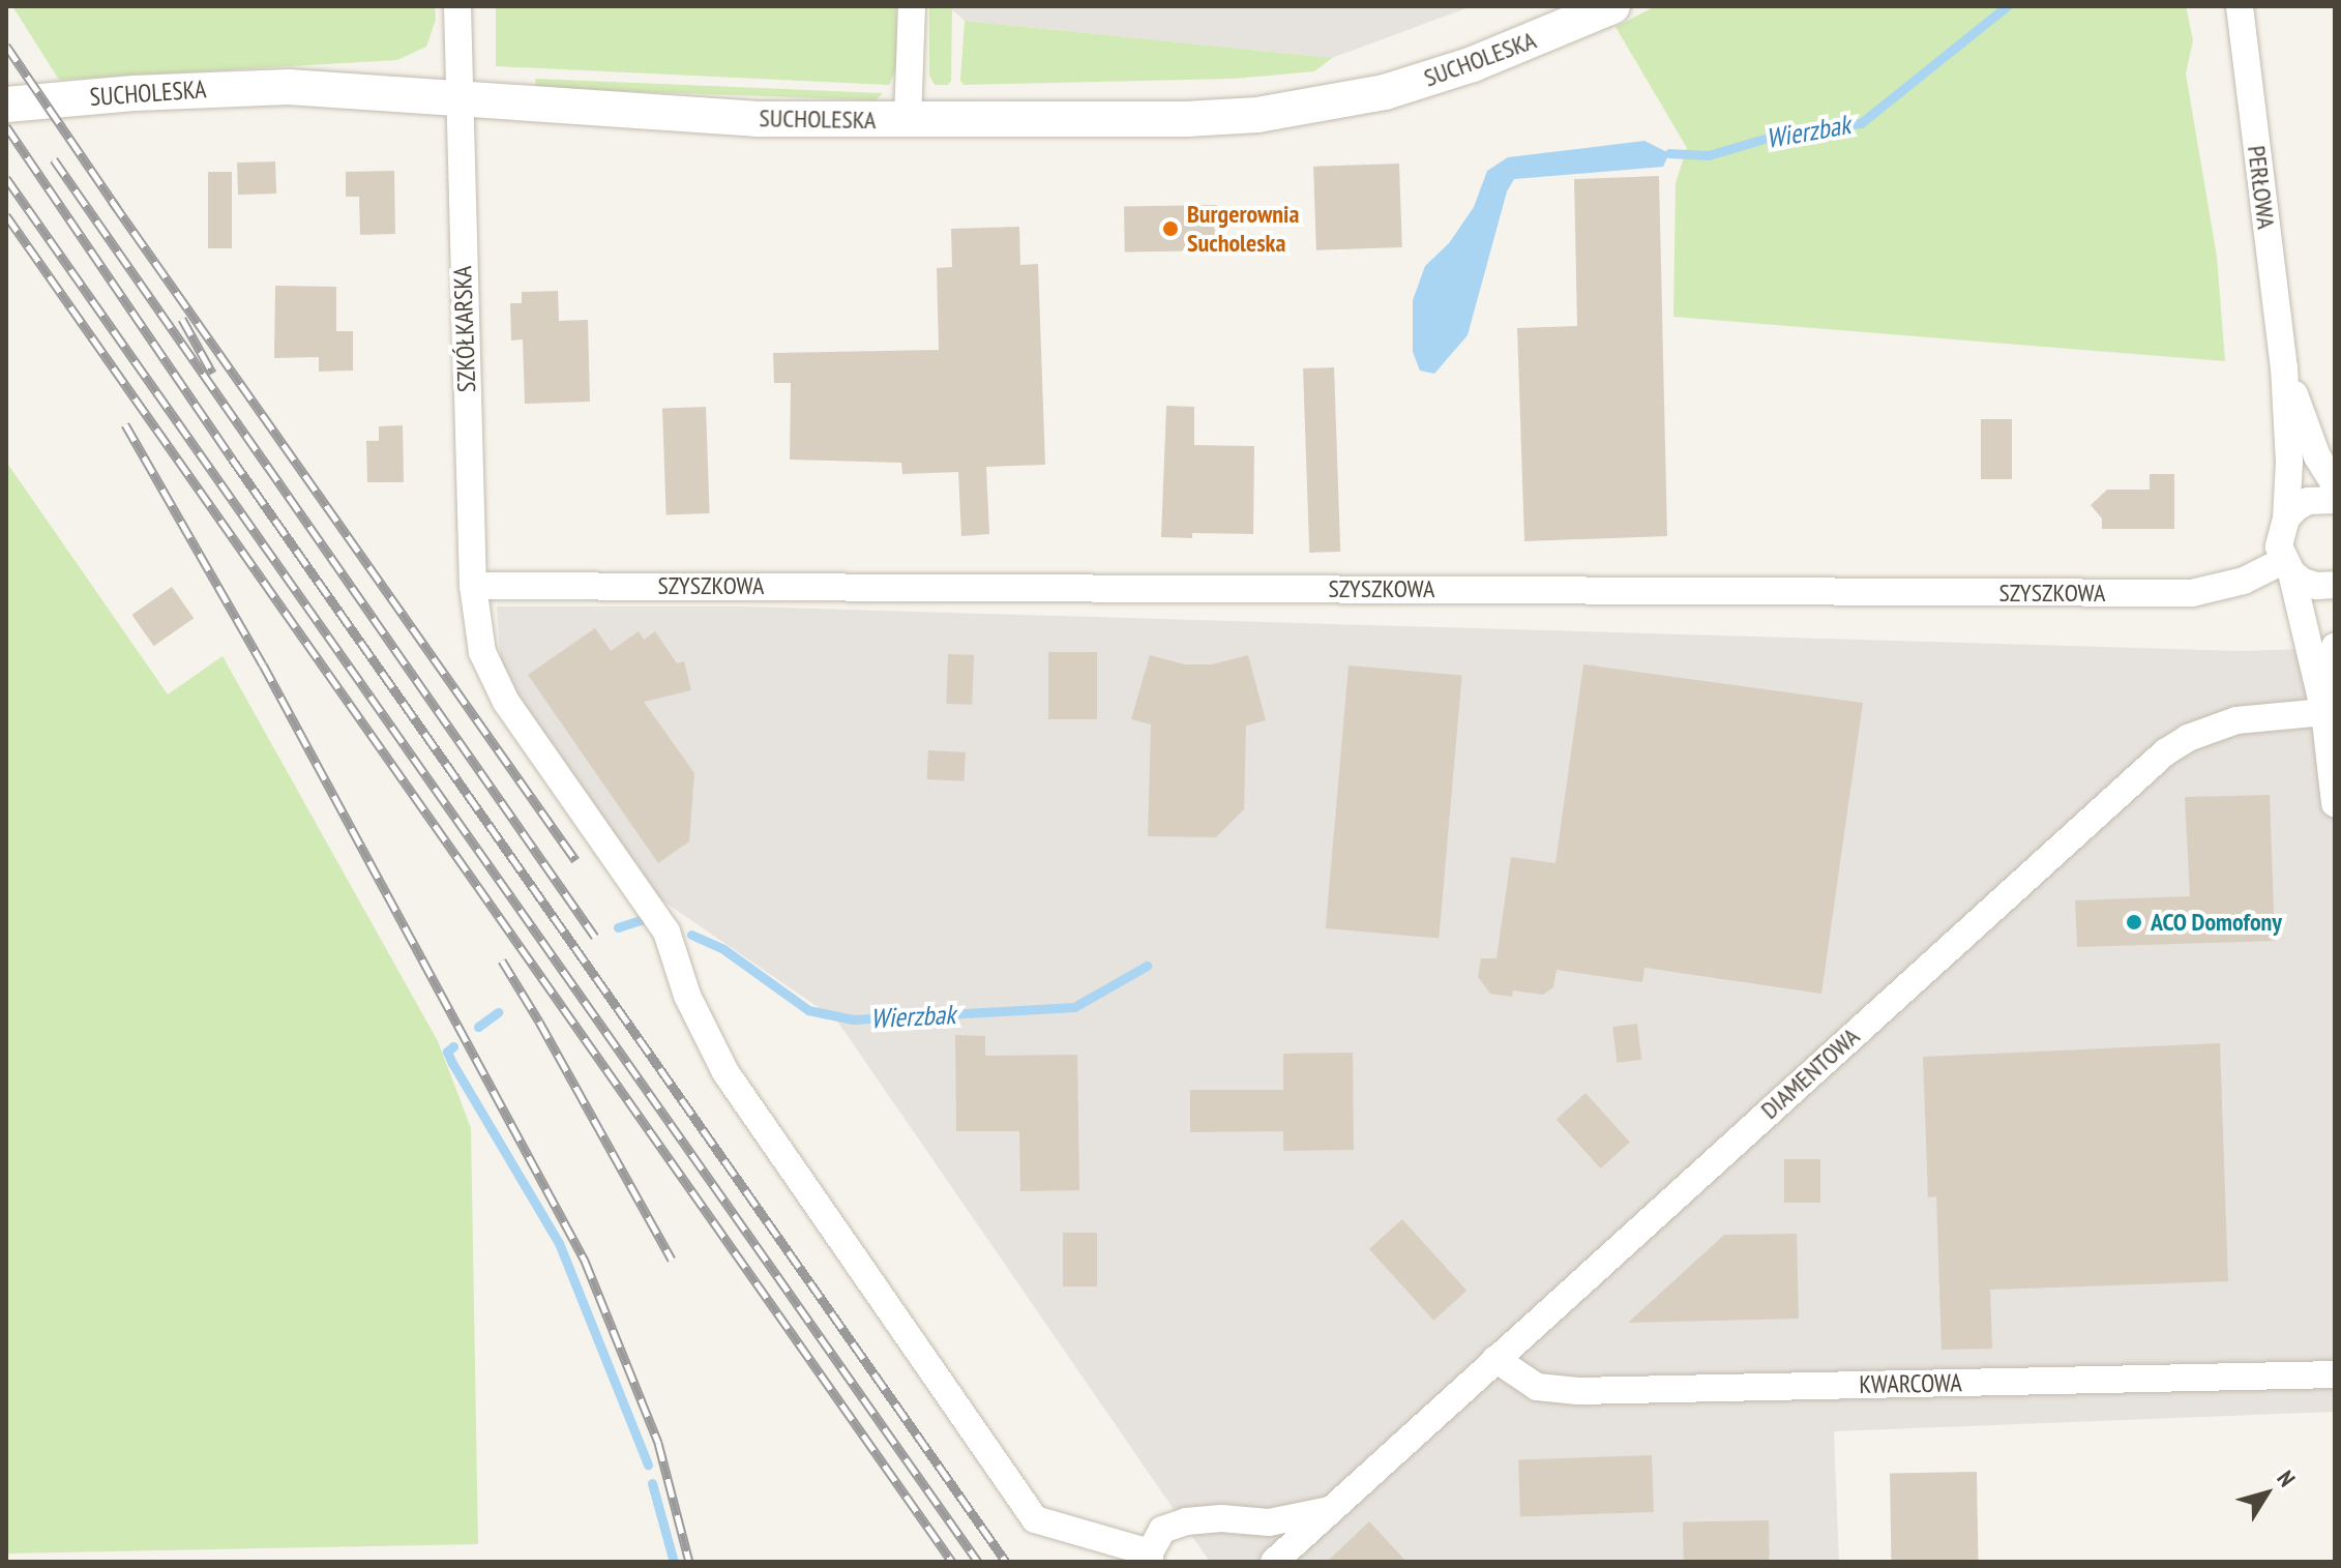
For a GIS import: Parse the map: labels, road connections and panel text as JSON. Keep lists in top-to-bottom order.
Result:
{
  "streets": {
    "street": [
      "SUCHOLESKA",
      "PERŁOWA",
      "SZKÓŁKARSKA",
      "SZYSZKOWA",
      "DIAMENTOWA",
      "KWARCOWA"
    ]
  },
  "crossings": [
    ["SUCHOLESKA", "SZKÓŁKARSKA"],
    ["PERŁOWA", "SZYSZKOWA"],
    ["SZKÓŁKARSKA", "SZYSZKOWA"],
    ["DIAMENTOWA", "KWARCOWA"]
  ],
  "water": ["Wierzbak"],
  "places": ["Burgerownia Sucholeska", "ACO Domofony"],
  "north": "top right"
}
